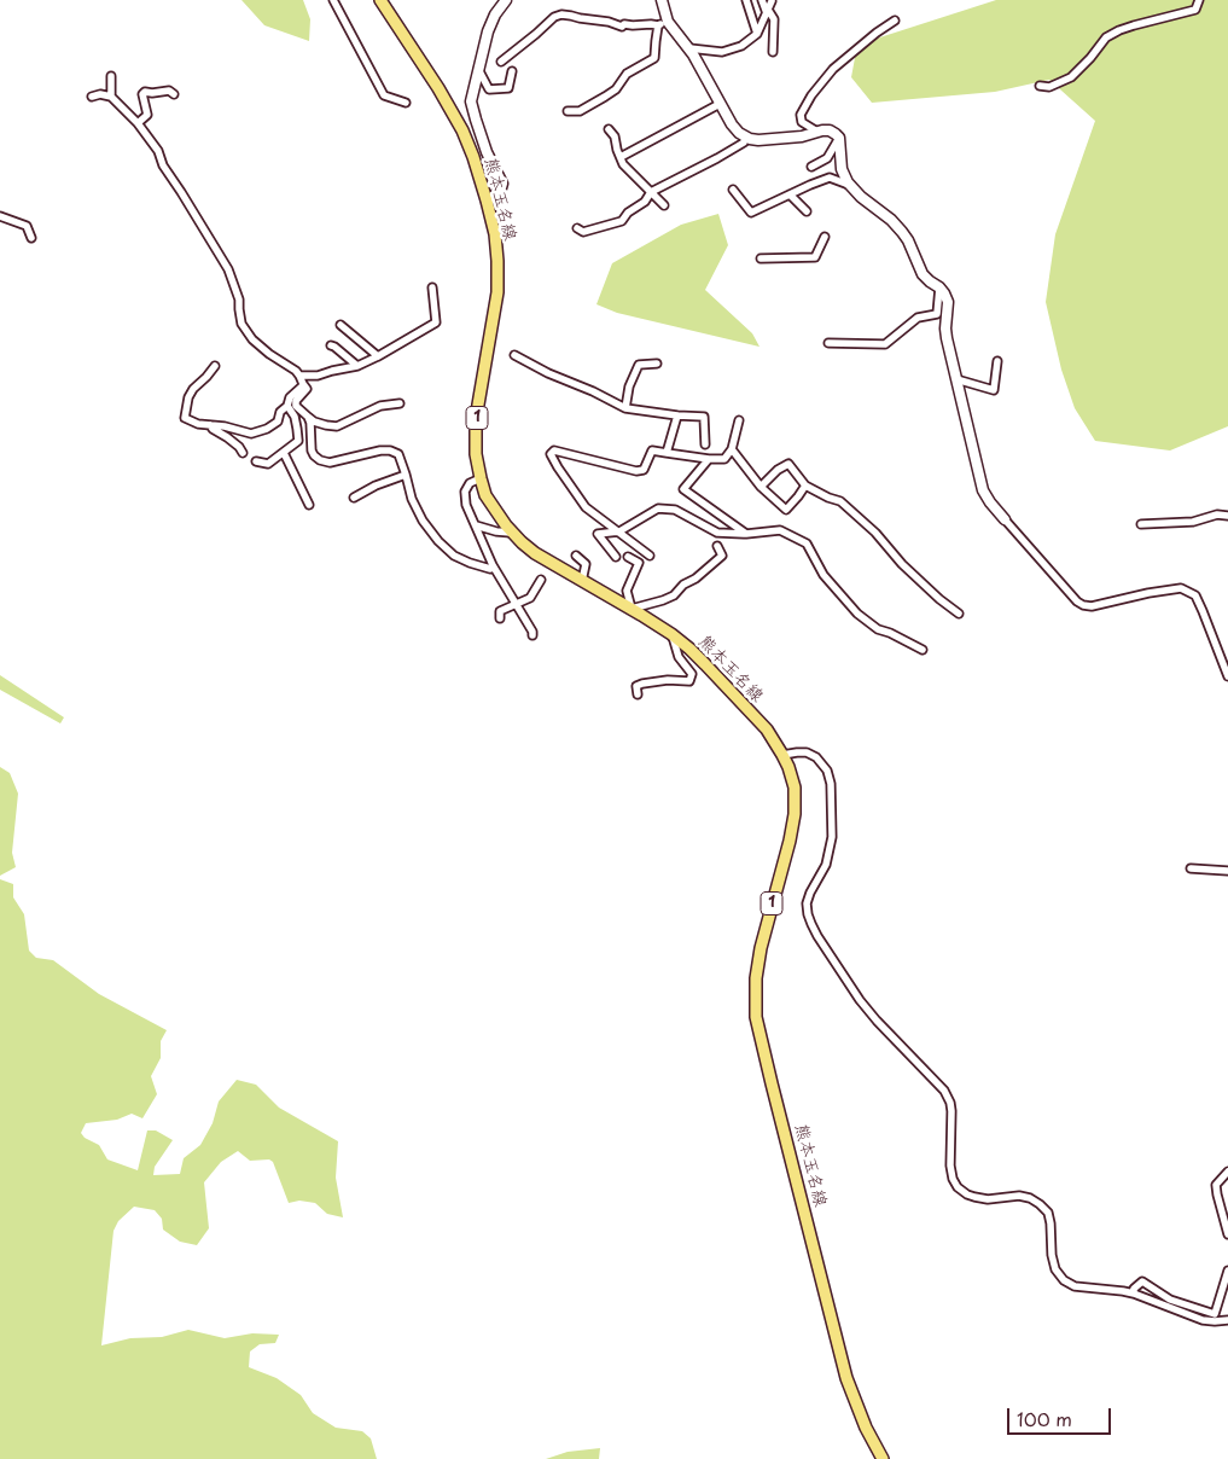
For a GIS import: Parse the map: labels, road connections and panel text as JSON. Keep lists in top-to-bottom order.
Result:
{
  "streets": {
    "main road": ["熊本玉名線", "1"]
  },
  "scale_bar": "100 m"
}
